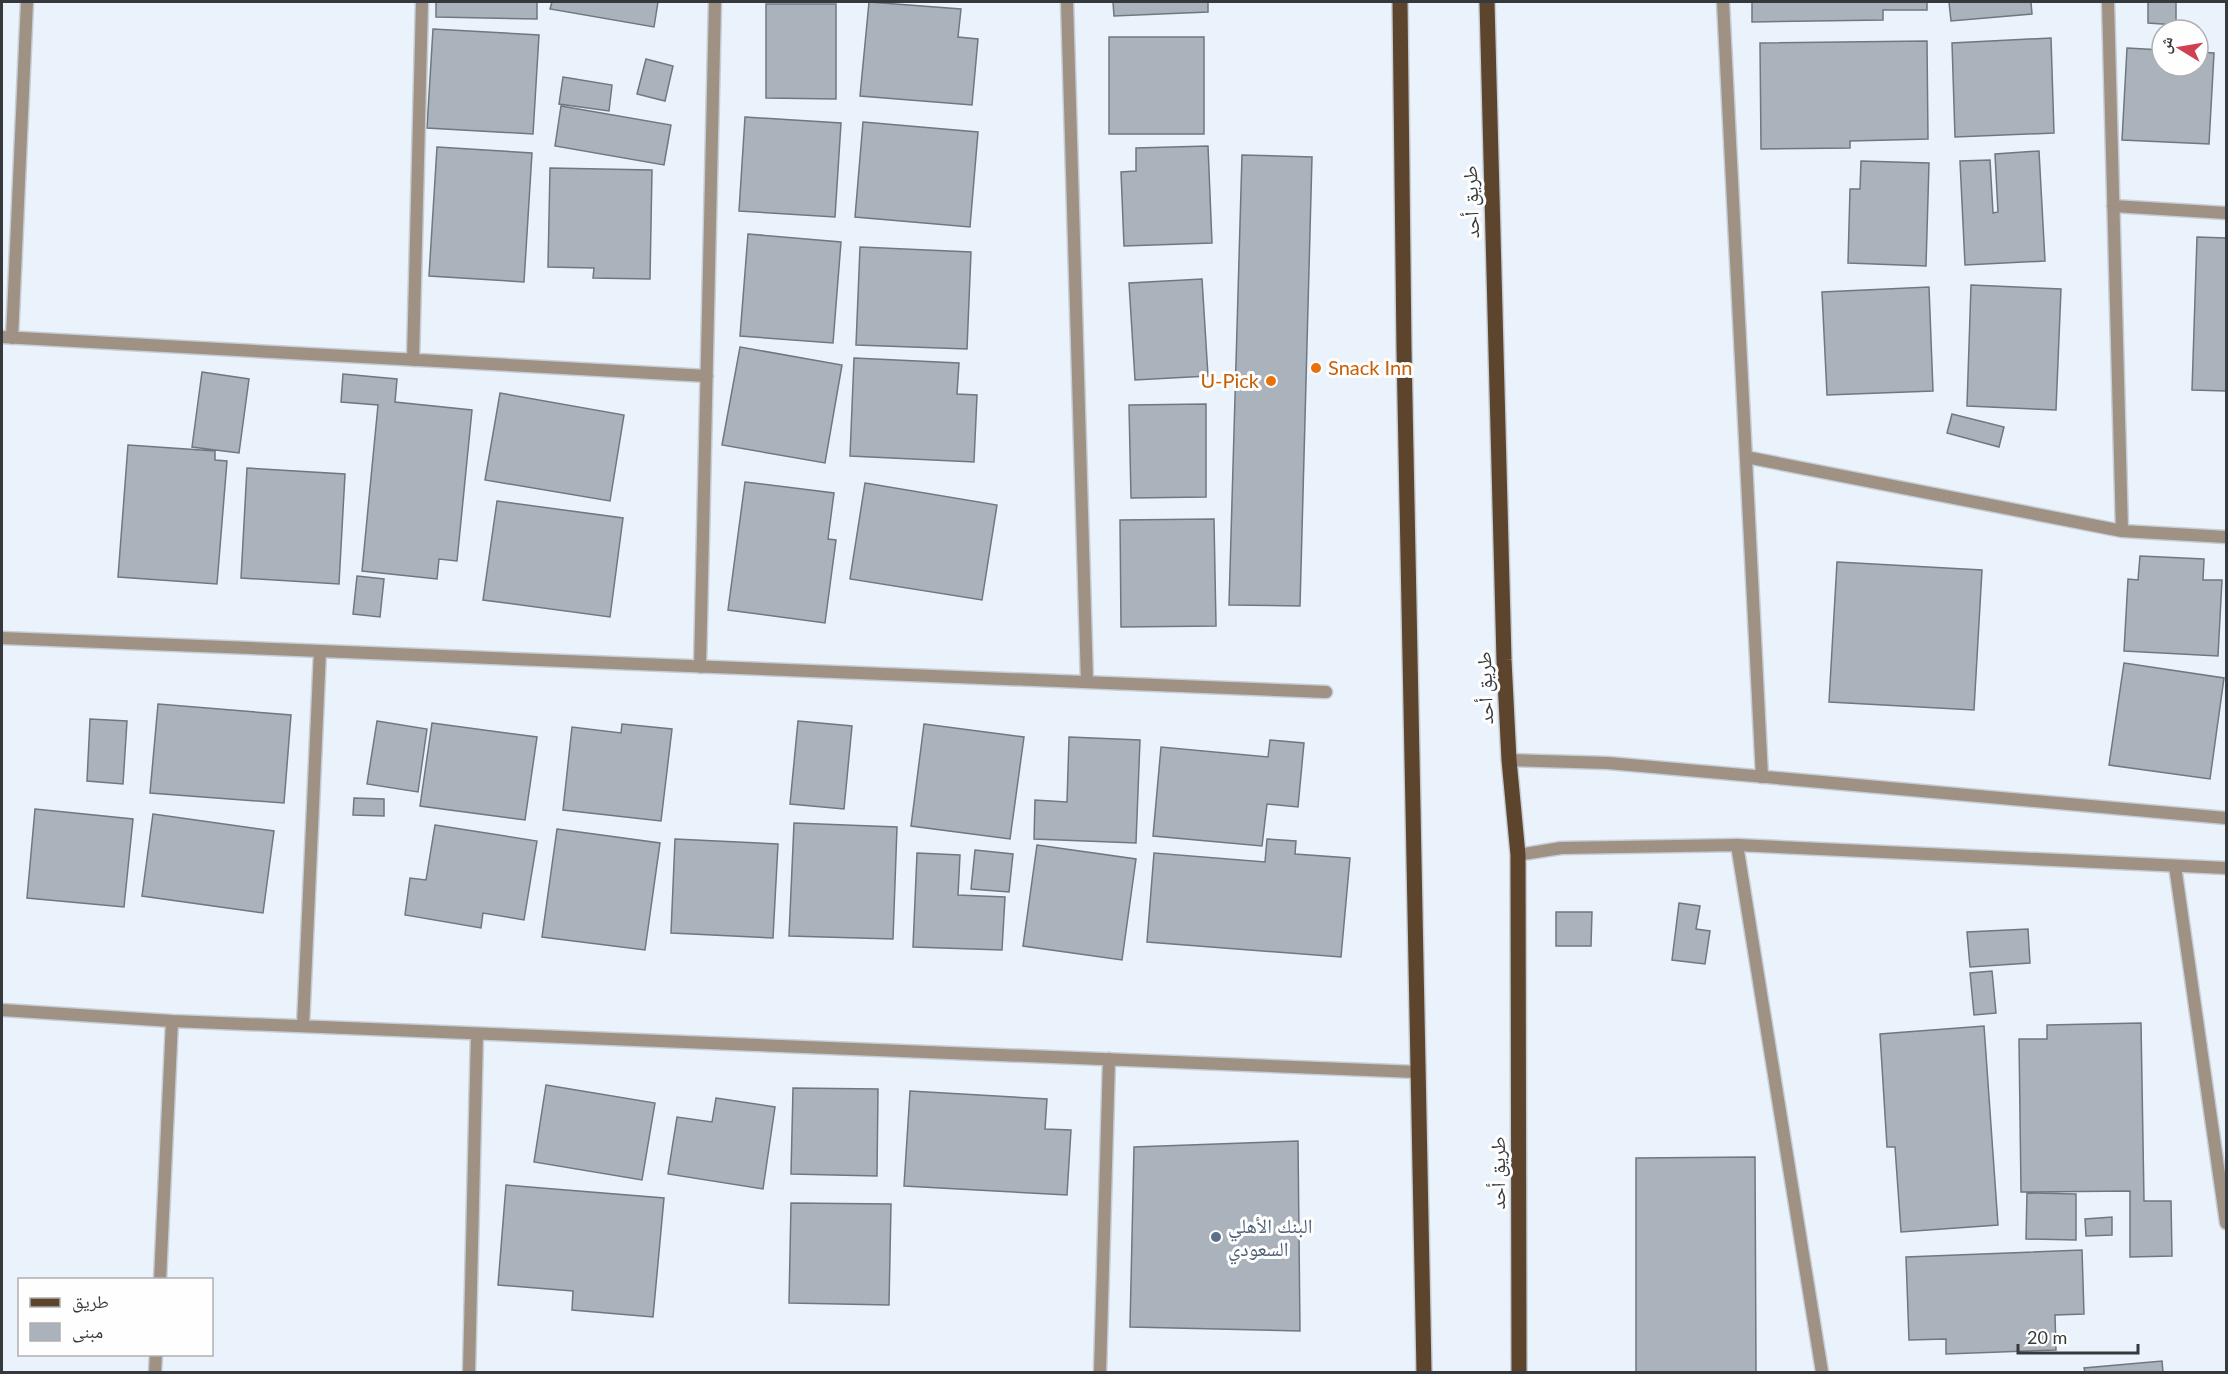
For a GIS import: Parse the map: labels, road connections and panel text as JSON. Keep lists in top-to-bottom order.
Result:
{
  "streets": {
    "main road": ["طريق أحد"]
  },
  "places": ["Snack Inn", "U-Pick", "البنك الأهلي السعودي"],
  "legend": ["طريق", "مبنى"],
  "scale_bar": "20 m",
  "north": "left"
}
